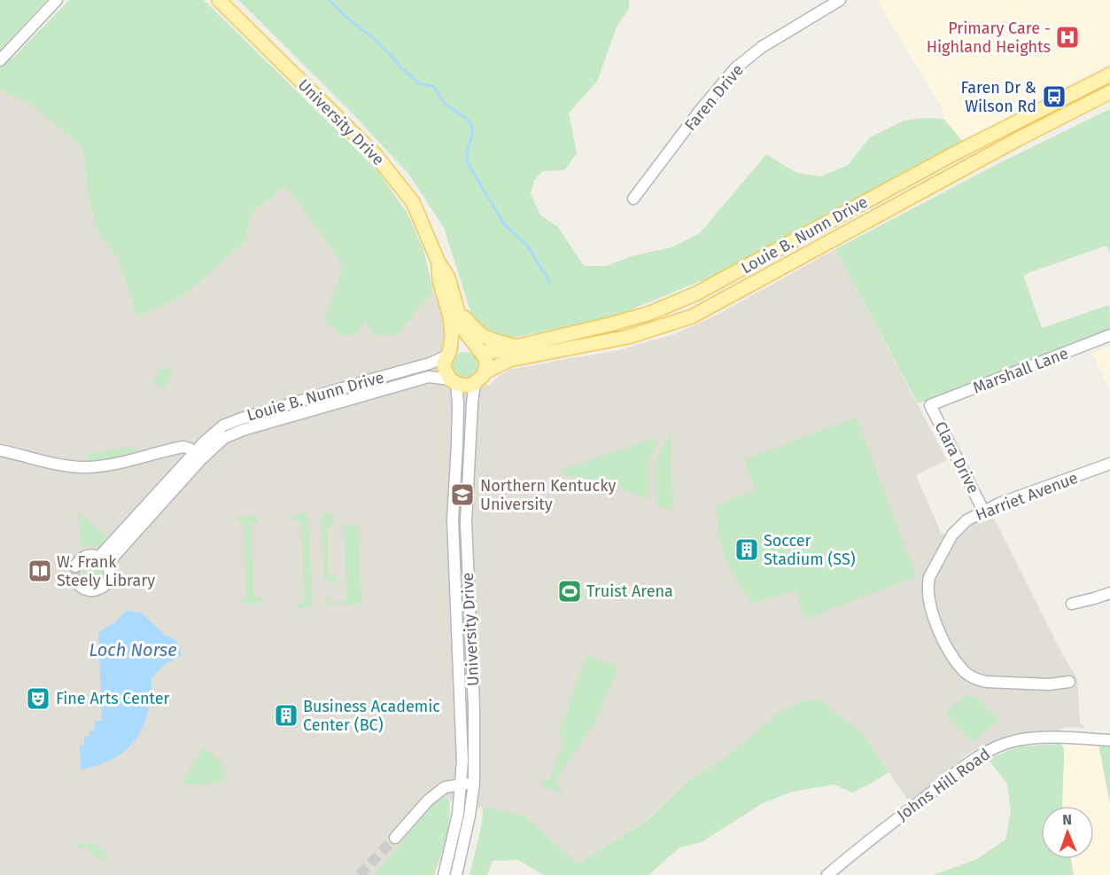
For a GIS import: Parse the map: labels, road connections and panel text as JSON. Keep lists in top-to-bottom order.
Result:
{
  "streets": {
    "main road": ["University Drive", "Louie B. Nunn Drive"],
    "street": [
      "Faren Drive",
      "Marshall Lane",
      "Clara Drive",
      "Harriet Avenue",
      "Johns Hill Road"
    ]
  },
  "crossings": [
    ["University Drive", "Louie B. Nunn Drive"],
    ["Marshall Lane", "Clara Drive"],
    ["Clara Drive", "Harriet Avenue"]
  ],
  "water": ["Loch Norse"],
  "places": {
    "hospital": ["Primary Care - Highland Heights"],
    "bus stop": ["Faren Dr & Wilson Rd"],
    "school or university": ["Northern Kentucky University"],
    "building": ["Soccer Stadium (SS)", "Business Academic Center (BC)"],
    "library": ["W. Frank Steely Library"],
    "sports": ["Truist Arena"],
    "theatre": ["Fine Arts Center"]
  },
  "north": "top"
}
